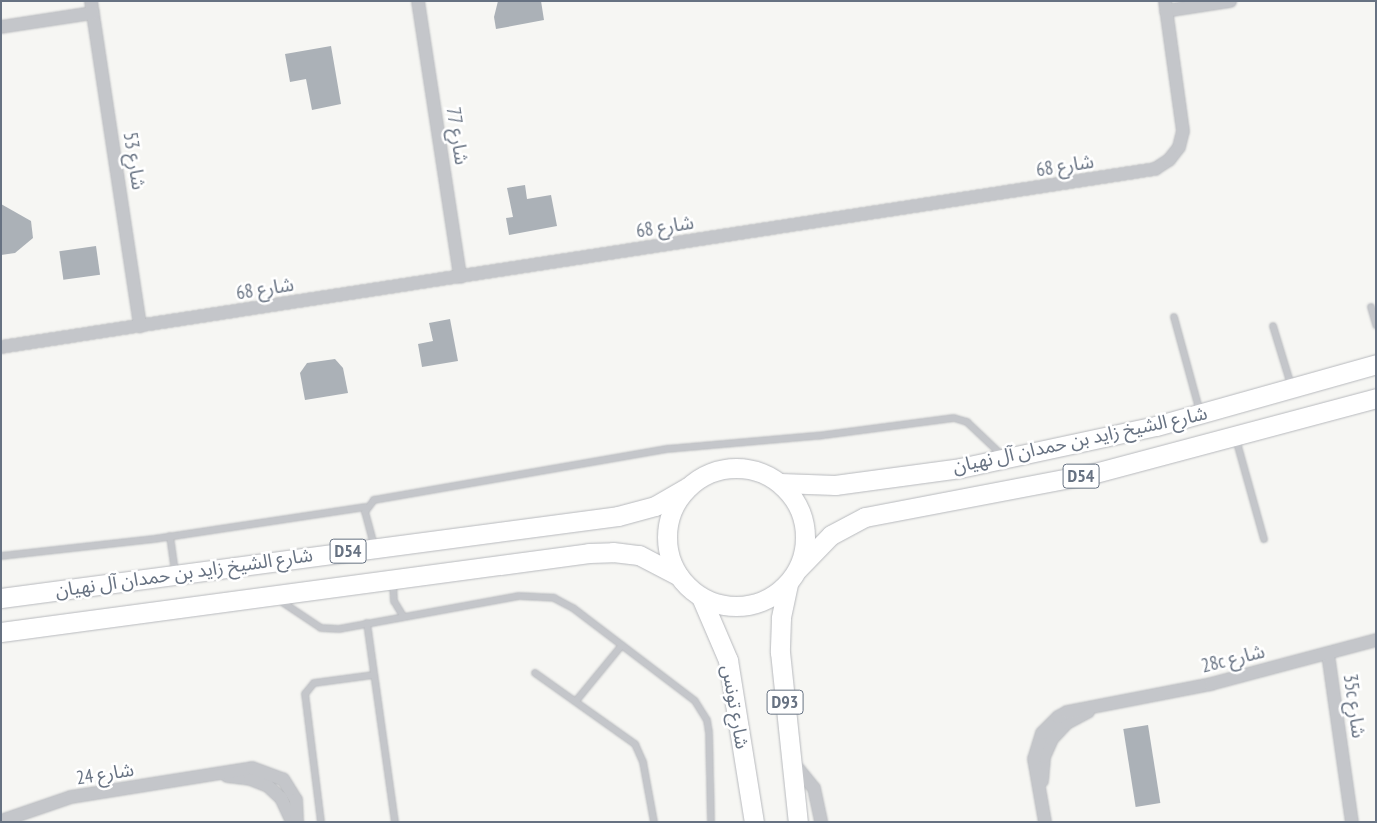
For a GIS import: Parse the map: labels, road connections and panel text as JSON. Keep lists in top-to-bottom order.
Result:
{
  "streets": {
    "main road": [
      "شارع الشيخ زايد بن حمدان آل نهيان",
      "D54",
      "D93",
      "شارع تونس"
    ],
    "street": [
      "شارع 77",
      "شارع 53",
      "شارع 68",
      "28c شارع",
      "35c شارع",
      "شارع 24"
    ]
  },
  "crossings": [
    ["شارع 77", "شارع 68"],
    ["شارع 53", "شارع 68"],
    ["شارع الشيخ زايد بن حمدان آل نهيان", "D93"],
    ["شارع الشيخ زايد بن حمدان آل نهيان", "شارع تونس"],
    ["28c شارع", "35c شارع"],
    ["D93", "شارع تونس"]
  ]
}
